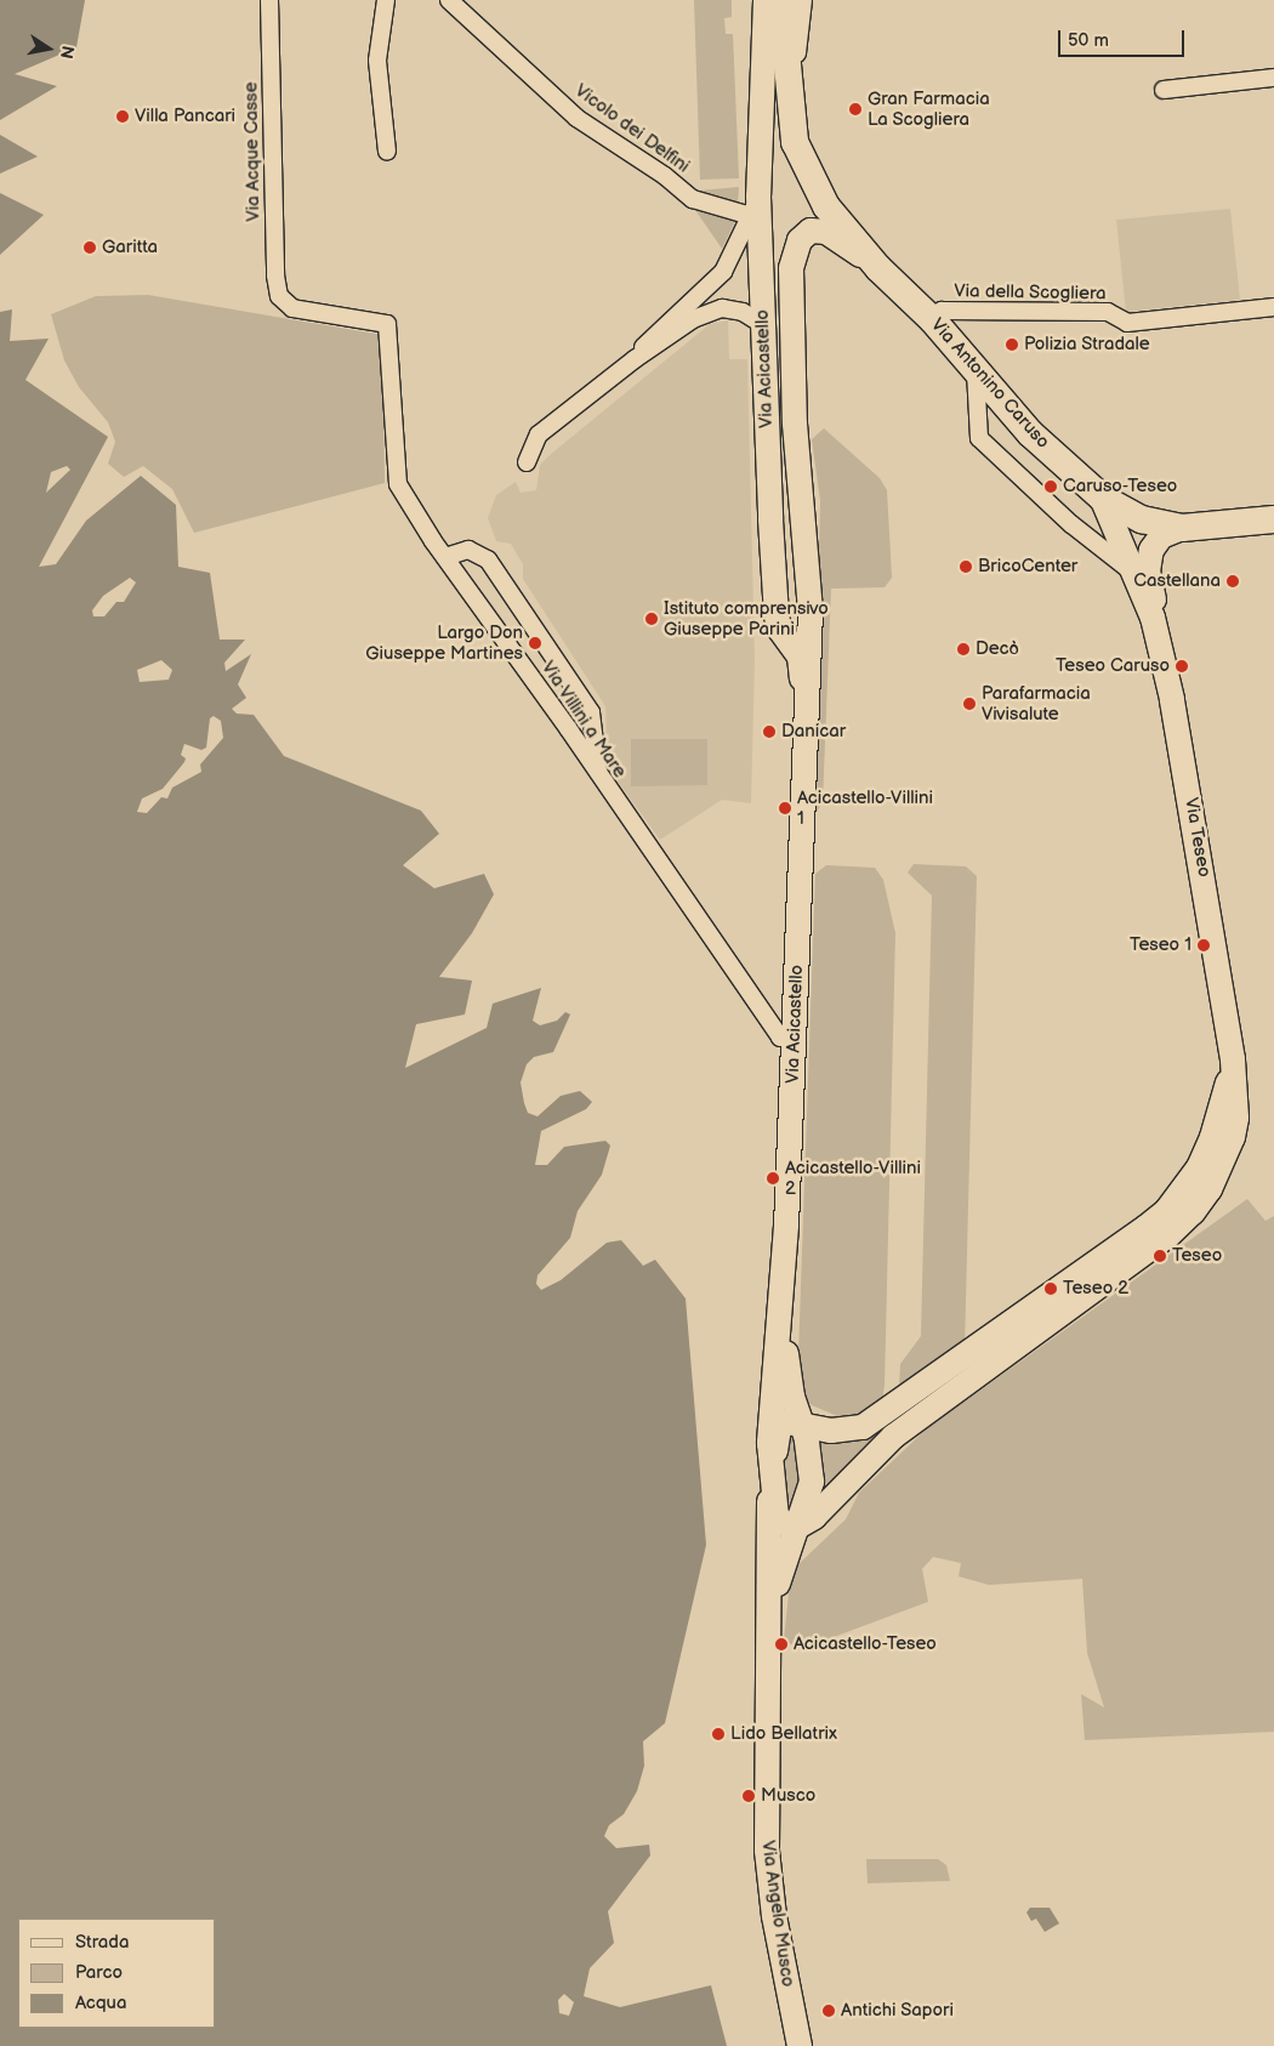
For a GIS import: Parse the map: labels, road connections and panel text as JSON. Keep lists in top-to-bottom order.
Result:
{
  "streets": {
    "main road": [
      "Via Acicastello",
      "Via Antonino Caruso",
      "Via Teseo",
      "Via Angelo Musco"
    ],
    "street": [
      "Vicolo dei Delfini",
      "Via Acque Casse",
      "Via della Scogliera",
      "Via Villini a Mare"
    ]
  },
  "crossings": [
    ["Vicolo dei Delfini", "Via Acicastello"],
    ["Via Acque Casse", "Via Villini a Mare"],
    ["Via della Scogliera", "Via Antonino Caruso"],
    ["Via Acicastello", "Via Antonino Caruso"],
    ["Via Acicastello", "Via Villini a Mare"]
  ],
  "places": [
    "Gran Farmacia La Scogliera",
    "Villa Pancari",
    "Garitta",
    "Polizia Stradale",
    "Caruso-Teseo",
    "BricoCenter",
    "Castellana",
    "Istituto comprensivo Giuseppe Parini",
    "Largo Don Giuseppe Martines",
    "Decò",
    "Teseo Caruso",
    "Parafarmacia Vivisalute",
    "Danicar",
    "Acicastello-Villini 1",
    "Teseo 1",
    "Acicastello-Villini 2",
    "Teseo",
    "Teseo 2",
    "Acicastello-Teseo",
    "Lido Bellatrix",
    "Musco",
    "Antichi Sapori"
  ],
  "legend": ["Strada", "Parco", "Acqua"],
  "scale_bar": "50 m",
  "north": "right"
}
